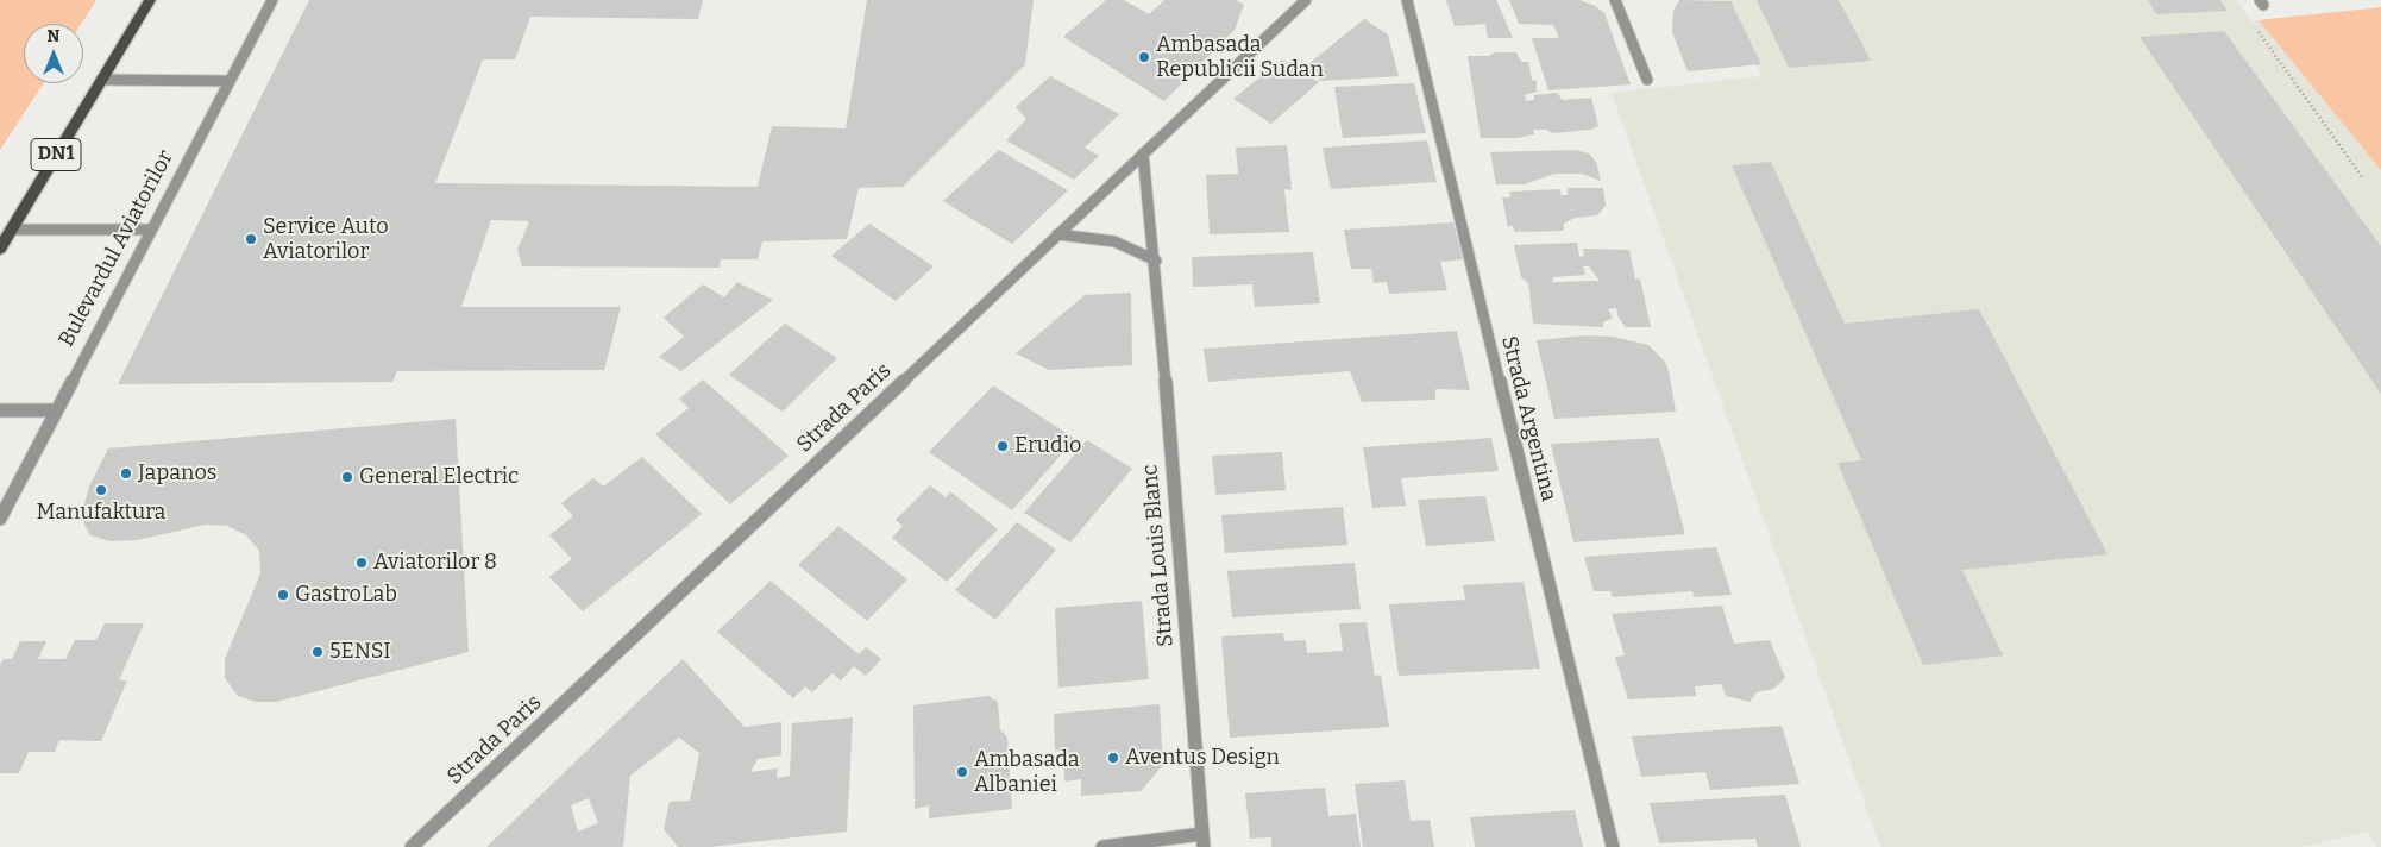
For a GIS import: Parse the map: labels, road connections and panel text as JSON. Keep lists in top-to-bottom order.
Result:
{
  "streets": {
    "main road": ["DN1"],
    "street": [
      "Bulevardul Aviatorilor",
      "Strada Paris",
      "Strada Argentina",
      "Strada Louis Blanc"
    ]
  },
  "crossings": [
    ["Strada Paris", "Strada Louis Blanc"]
  ],
  "places": [
    "Ambasada Republicii Sudan",
    "Service Auto Aviatorilor",
    "Erudio",
    "Japanos",
    "General Electric",
    "Manufaktura",
    "Aviatorilor 8",
    "GastroLab",
    "5ENSI",
    "Aventus Design",
    "Ambasada Albaniei"
  ],
  "north": "top"
}
